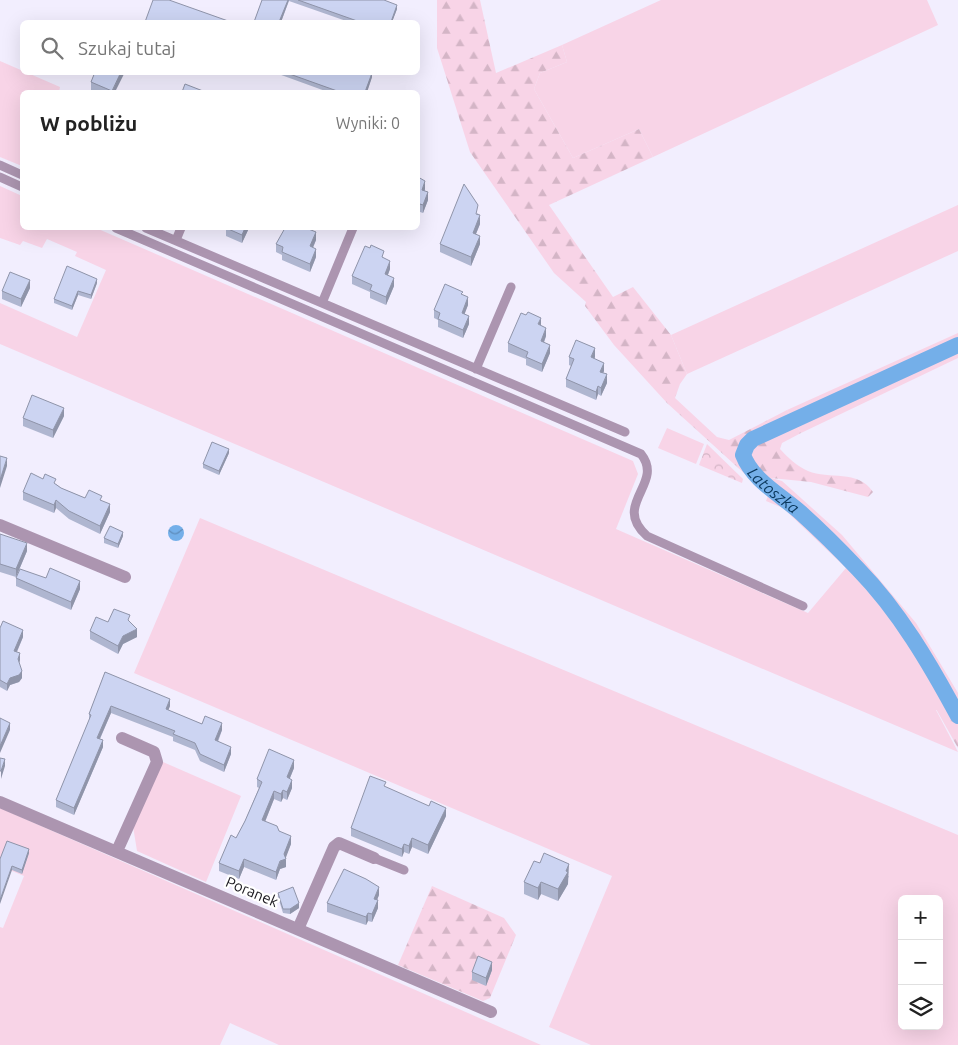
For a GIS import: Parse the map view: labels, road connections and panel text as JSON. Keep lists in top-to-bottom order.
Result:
{
  "streets": {
    "street": ["Poranek"]
  },
  "water": ["Latoszka"],
  "page": {
    "search": "Szukaj tutaj",
    "heading": ["W pobliżu", "Wyniki: 0"],
    "map_buttons": ["+", "−"]
  }
}
